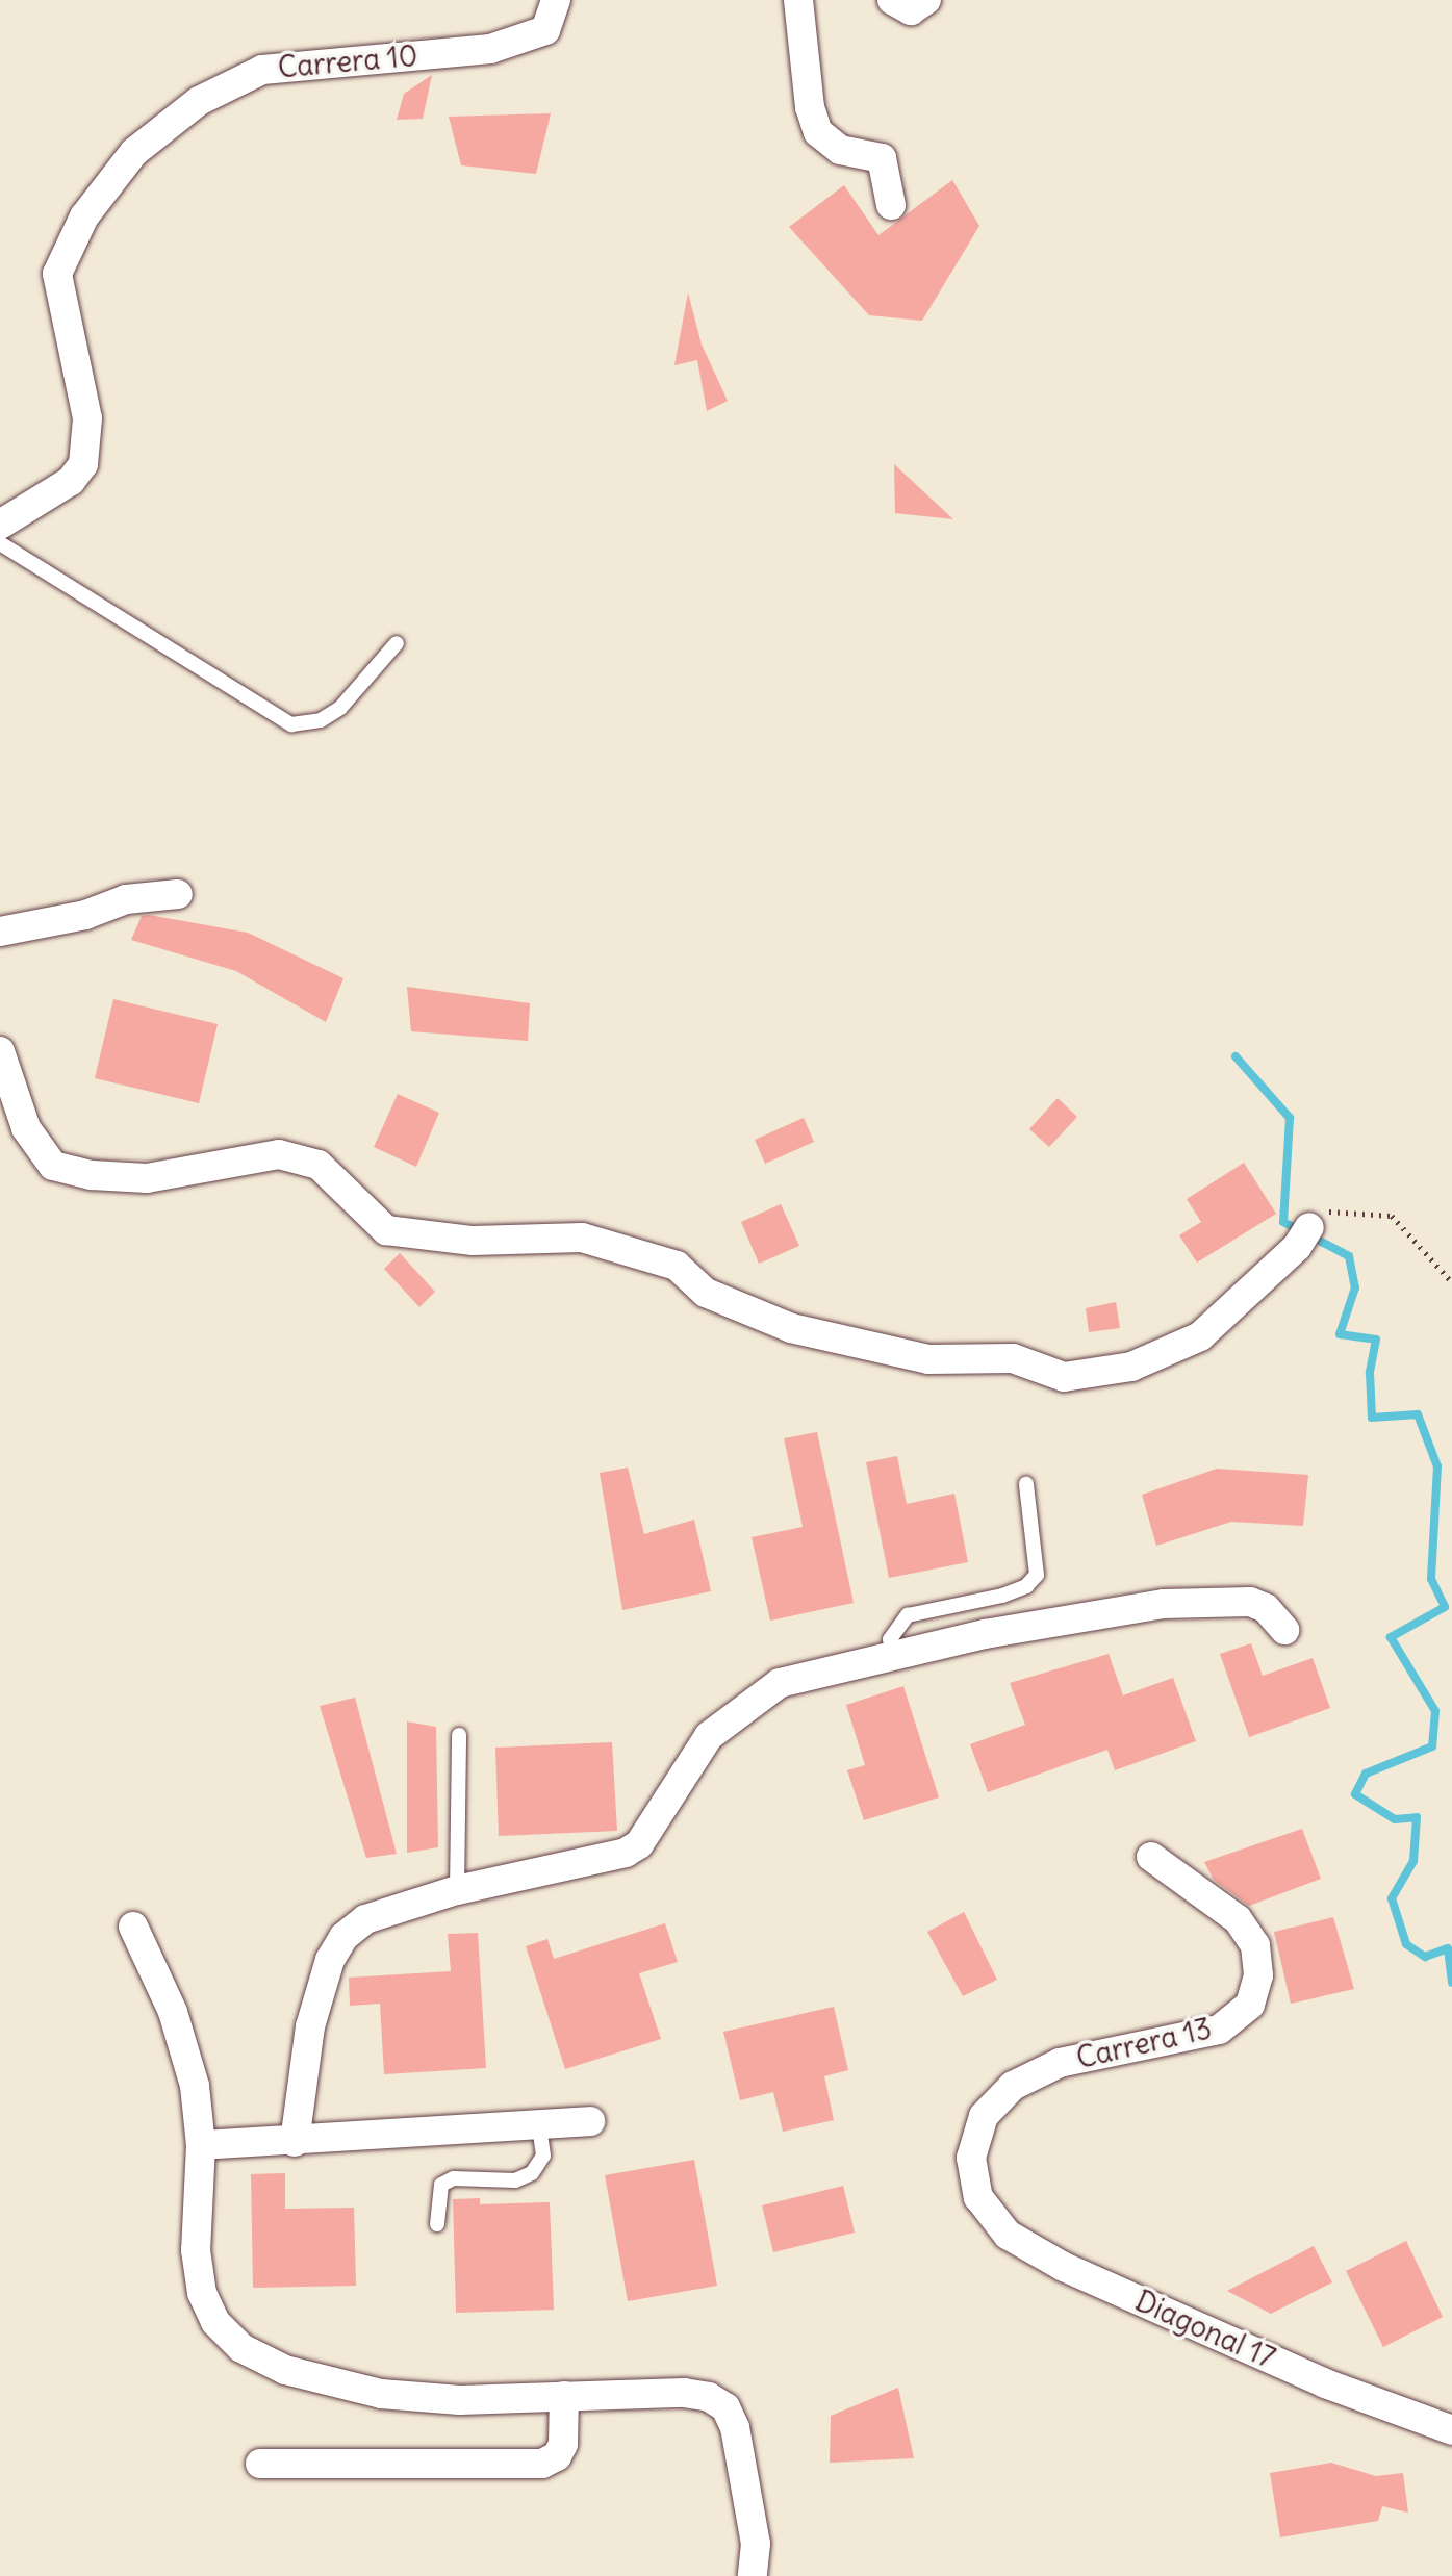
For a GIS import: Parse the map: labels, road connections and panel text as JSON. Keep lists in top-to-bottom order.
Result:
{
  "streets": {
    "street": ["Carrera 10", "Carrera 13", "Diagonal 17"]
  },
  "crossings": [
    ["Carrera 13", "Diagonal 17"]
  ]
}
